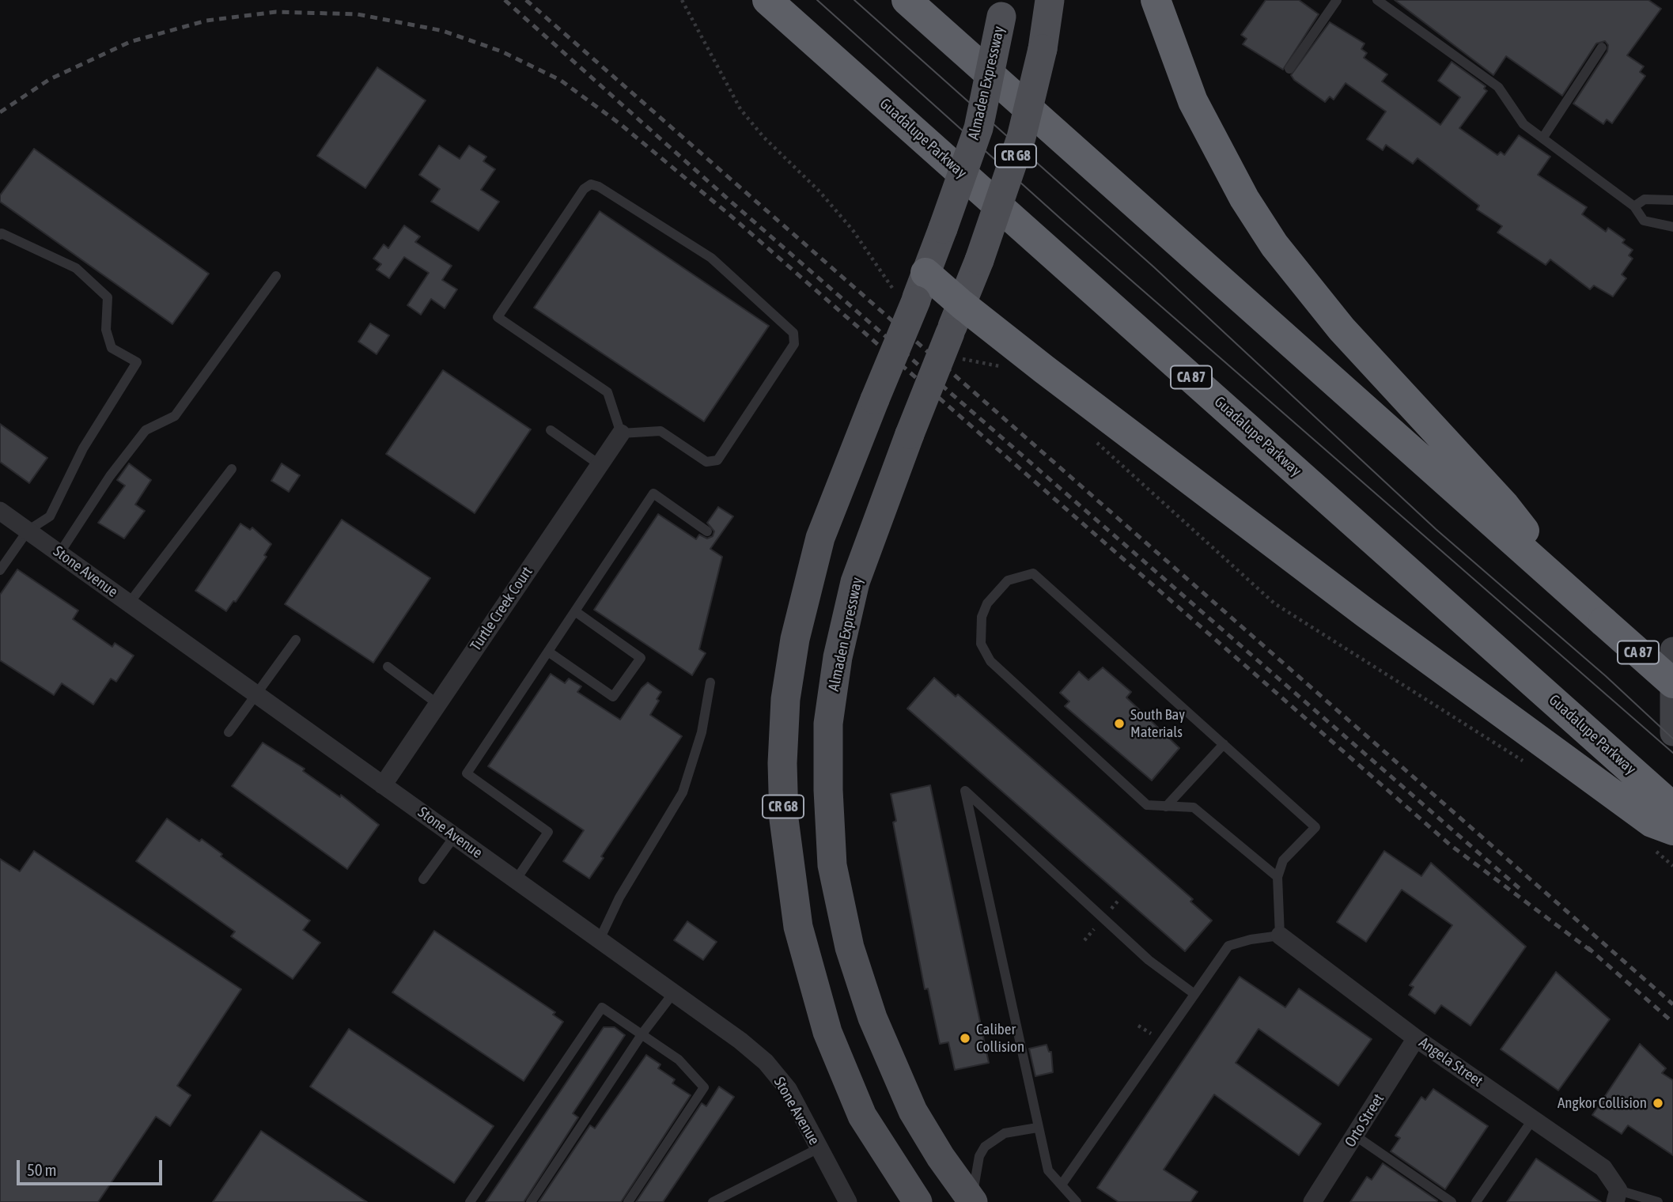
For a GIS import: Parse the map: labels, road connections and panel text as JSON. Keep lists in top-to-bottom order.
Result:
{
  "streets": {
    "highway": ["Guadalupe Parkway", "CA 87"],
    "main road": ["Almaden Expressway", "CR G8"],
    "street": [
      "Stone Avenue",
      "Turtle Creek Court",
      "Angela Street",
      "Orto Street"
    ]
  },
  "crossings": [
    ["Stone Avenue", "Turtle Creek Court"],
    ["Angela Street", "Orto Street"]
  ],
  "places": ["South Bay Materials", "Caliber Collision", "Angkor Collision"],
  "scale_bar": "50 m"
}
